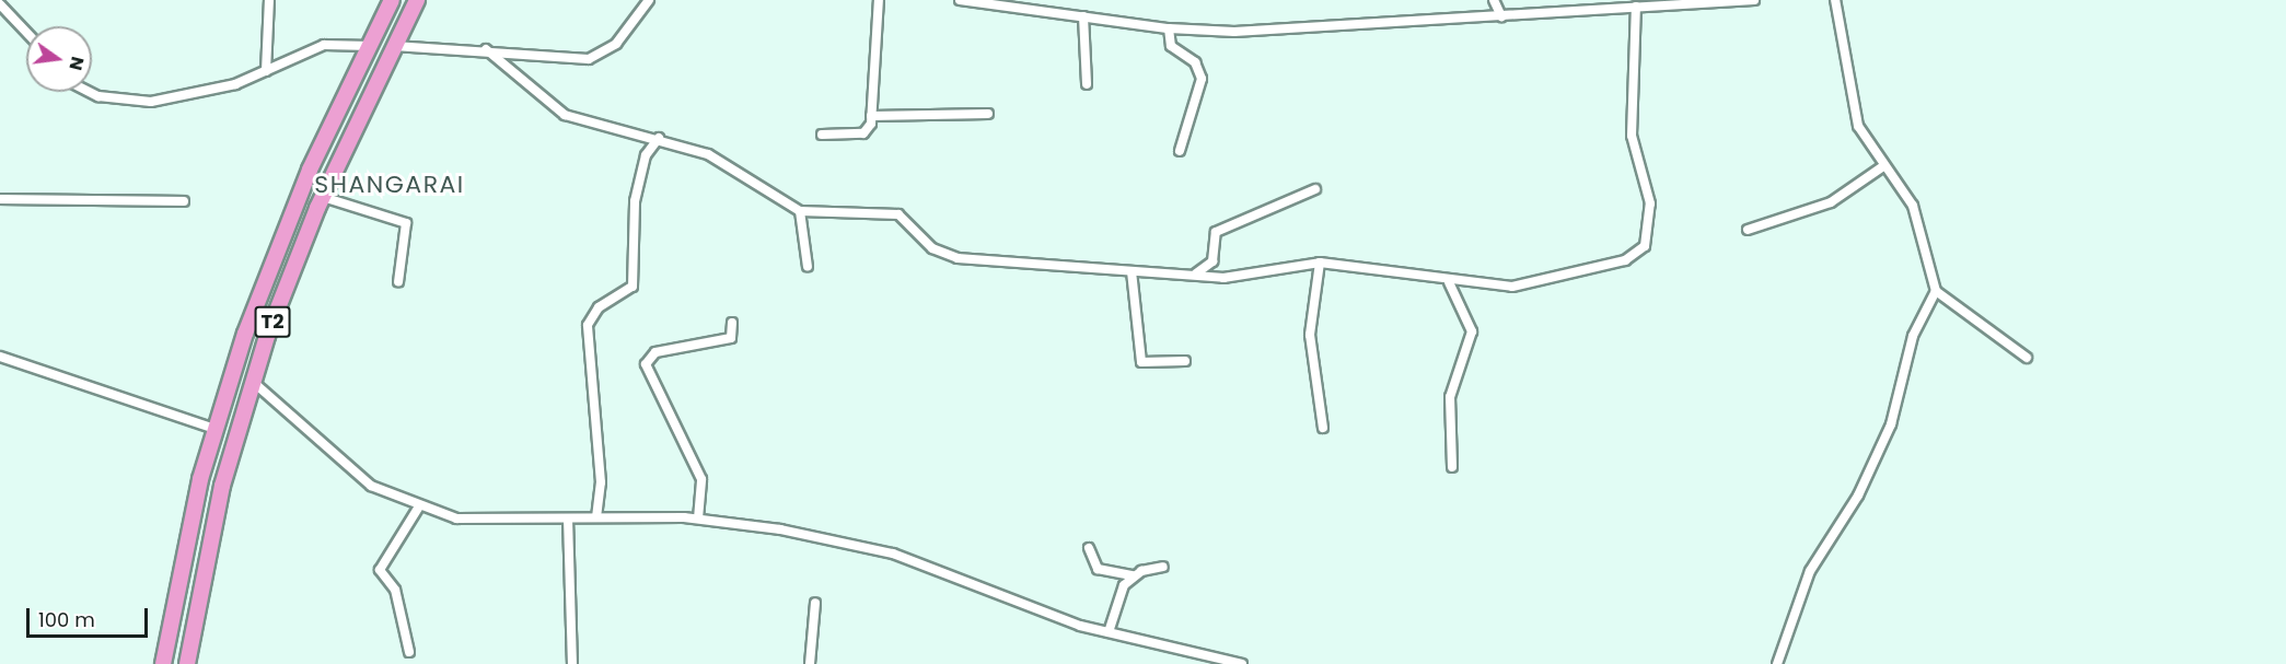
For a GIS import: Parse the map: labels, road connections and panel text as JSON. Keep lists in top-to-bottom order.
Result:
{
  "streets": {
    "highway": ["T2"]
  },
  "districts": ["SHANGARAI"],
  "scale_bar": "100 m",
  "north": "right"
}
